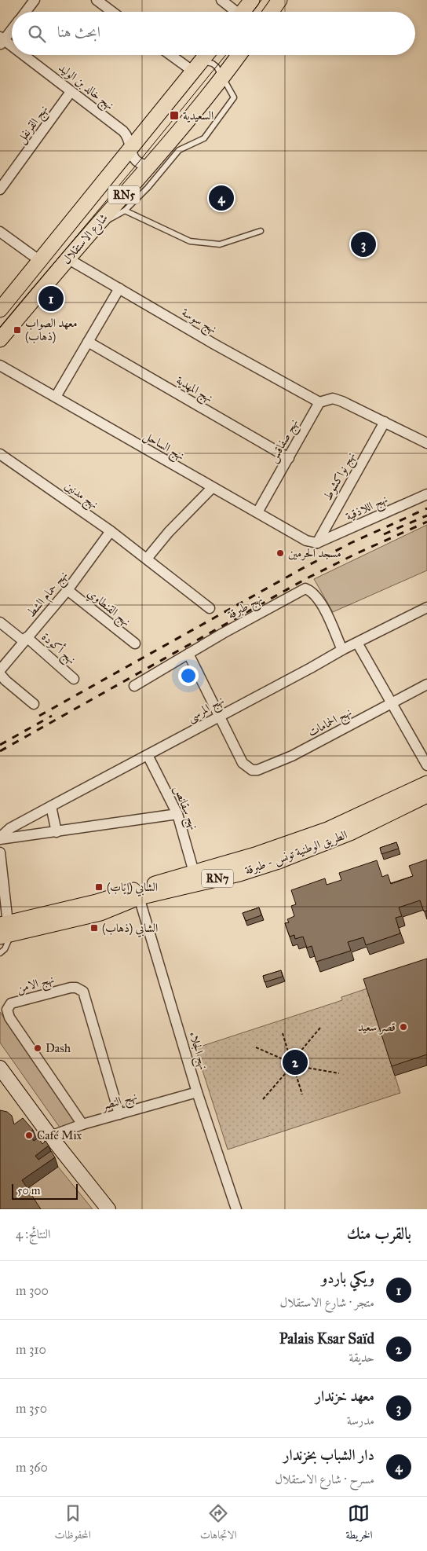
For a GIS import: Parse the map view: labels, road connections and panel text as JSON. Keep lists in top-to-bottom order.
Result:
{
  "streets": {
    "main road": [
      "RN5",
      "شارع الاستقلال",
      "الطريق الوطنية تونس - طبرقة",
      "RN7"
    ],
    "street": [
      "نهج خالد بن الوليد",
      "نهج القرنفل",
      "نهج سوسة",
      "نهج المهدية",
      "نهج صفاقس",
      "نهج الساحل",
      "نهج نواكشوط",
      "نهج مدنين",
      "نهج اللاذقية",
      "نهج حمام الشط",
      "نهج طبرقة",
      "نهج القنطاوي",
      "نهج أكودة",
      "نهج المرسى",
      "نهج الحمامات",
      "نهج سقانص",
      "نهج الامن",
      "نهج الجلاء",
      "نهج النصر"
    ]
  },
  "crossings": [
    ["نهج خالد بن الوليد", "نهج القرنفل"],
    ["نهج خالد بن الوليد", "شارع الاستقلال"],
    ["شارع الاستقلال", "نهج سوسة"],
    ["نهج سوسة", "نهج صفاقس"],
    ["نهج المهدية", "نهج صفاقس"],
    ["نهج صفاقس", "نهج الساحل"],
    ["نهج الساحل", "نهج نواكشوط"],
    ["نهج الساحل", "نهج اللاذقية"],
    ["نهج نواكشوط", "نهج اللاذقية"],
    ["نهج مدنين", "نهج حمام الشط"],
    ["نهج حمام الشط", "نهج القنطاوي"],
    ["نهج حمام الشط", "نهج أكودة"],
    ["نهج طبرقة", "نهج المرسى"],
    ["نهج المرسى", "نهج الحمامات"],
    ["نهج المرسى", "نهج سقانص"],
    ["نهج سقانص", "الطريق الوطنية تونس - طبرقة"],
    ["الطريق الوطنية تونس - طبرقة", "نهج الجلاء"],
    ["نهج الامن", "نهج النصر"],
    ["نهج الجلاء", "نهج النصر"]
  ],
  "places": {
    "transit": [
      "السعيدية",
      "معهد الصواب (ذهاب)",
      "الشابي (إياب)",
      "الشابي (ذهاب)"
    ],
    "other": [
      "مسجد الحرمين",
      "قصر سعيد",
      "Dash",
      "Café Mix"
    ]
  },
  "scale_bar": "50 m",
  "page": {
    "search": "ابحث هنا",
    "pins": [
      "4",
      "3",
      "1",
      "2"
    ],
    "scale": "50 m",
    "heading": ["بالقرب منك", "النتائج: 4"],
    "list": [
      {
        "mark": "1",
        "name": "ويكي باردو",
        "note": "متجر · شارع الاستقلال",
        "value": "300 m"
      },
      {
        "mark": "2",
        "name": "Palais Ksar Saïd",
        "note": "حديقة",
        "value": "310 m"
      },
      {
        "mark": "3",
        "name": "معهد خزندار",
        "note": "مدرسة",
        "value": "350 m"
      },
      {
        "mark": "4",
        "name": "دار الشباب بخزندار",
        "note": "مسرح · شارع الاستقلال",
        "value": "360 m"
      }
    ],
    "nav": ["الخريطة", "الاتجاهات", "المحفوظات"]
  }
}
